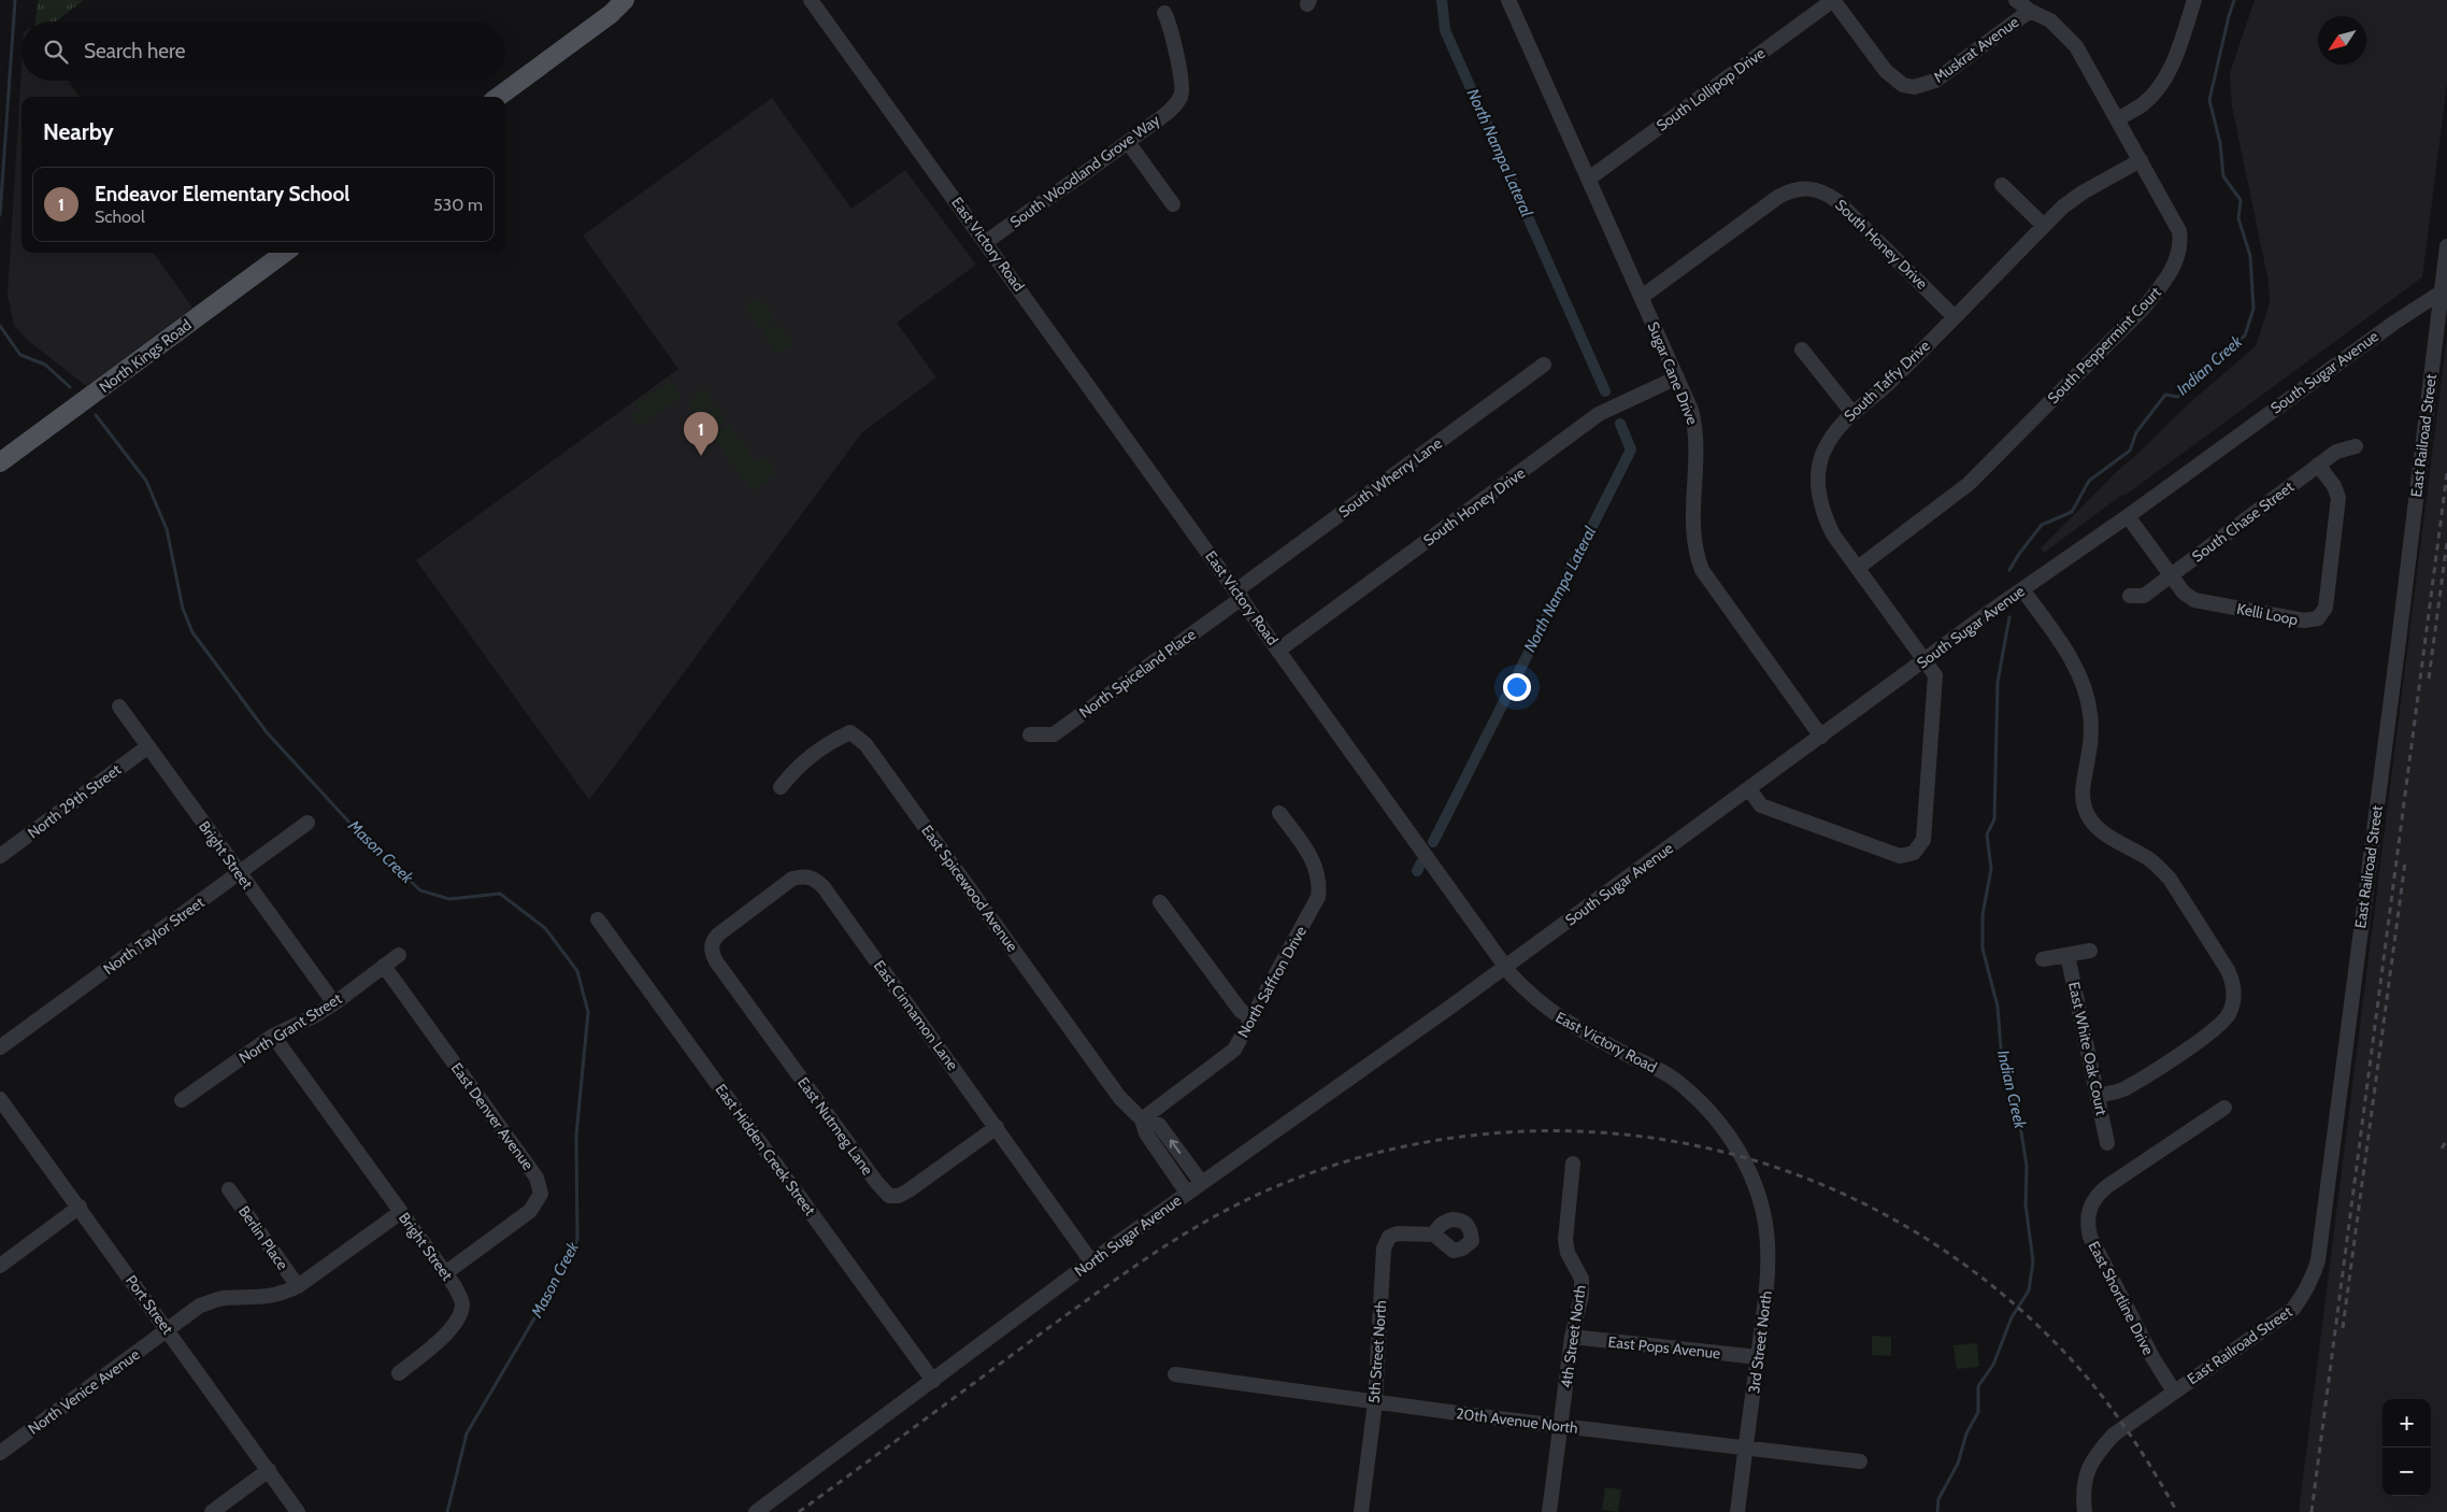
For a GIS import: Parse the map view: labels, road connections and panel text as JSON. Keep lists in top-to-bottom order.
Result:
{
  "streets": {
    "main road": ["North Kings Road"],
    "street": [
      "Muskrat Avenue",
      "South Lollipop Drive",
      "South Woodland Grove Way",
      "East Victory Road",
      "South Honey Drive",
      "South Peppermint Court",
      "South Sugar Avenue",
      "Sugar Cane Drive",
      "South Taffy Drive",
      "East Railroad Street",
      "South Wherry Lane",
      "South Chase Street",
      "Kelli Loop",
      "North Spiceland Place",
      "North 29th Street",
      "Bright Street",
      "East Spicewood Avenue",
      "North Taylor Street",
      "North Saffron Drive",
      "East Cinnamon Lane",
      "North Grant Street",
      "East White Oak Court",
      "East Denver Avenue",
      "East Nutmeg Lane",
      "East Hidden Creek Street",
      "North Sugar Avenue",
      "Berlin Place",
      "East Shortline Drive",
      "Port Street",
      "4th Street North",
      "3rd Street North",
      "East Pops Avenue",
      "5th Street North",
      "North Venice Avenue",
      "20th Avenue North"
    ]
  },
  "crossings": [
    ["Muskrat Avenue", "South Lollipop Drive"],
    ["Muskrat Avenue", "South Peppermint Court"],
    ["South Lollipop Drive", "Sugar Cane Drive"],
    ["South Woodland Grove Way", "East Victory Road"],
    ["East Victory Road", "South Honey Drive"],
    ["East Victory Road", "South Sugar Avenue"],
    ["East Victory Road", "South Wherry Lane"],
    ["East Victory Road", "North Spiceland Place"],
    ["East Victory Road", "North Sugar Avenue"],
    ["East Victory Road", "3rd Street North"],
    ["South Honey Drive", "Sugar Cane Drive"],
    ["South Honey Drive", "South Taffy Drive"],
    ["South Peppermint Court", "South Taffy Drive"],
    ["South Sugar Avenue", "Sugar Cane Drive"],
    ["South Sugar Avenue", "South Taffy Drive"],
    ["South Sugar Avenue", "East Railroad Street"],
    ["South Sugar Avenue", "Kelli Loop"],
    ["South Sugar Avenue", "North Sugar Avenue"],
    ["East Railroad Street", "East Shortline Drive"],
    ["South Wherry Lane", "North Spiceland Place"],
    ["South Chase Street", "Kelli Loop"],
    ["North 29th Street", "Bright Street"],
    ["Bright Street", "North Taylor Street"],
    ["Bright Street", "North Grant Street"],
    ["Bright Street", "East Denver Avenue"],
    ["Bright Street", "North Venice Avenue"],
    ["East Spicewood Avenue", "North Saffron Drive"],
    ["East Spicewood Avenue", "North Sugar Avenue"],
    ["East Cinnamon Lane", "East Nutmeg Lane"],
    ["East Cinnamon Lane", "North Sugar Avenue"],
    ["North Grant Street", "East Denver Avenue"],
    ["East Hidden Creek Street", "North Sugar Avenue"],
    ["Berlin Place", "North Venice Avenue"],
    ["Port Street", "North Venice Avenue"],
    ["4th Street North", "East Pops Avenue"],
    ["4th Street North", "20th Avenue North"],
    ["3rd Street North", "East Pops Avenue"],
    ["3rd Street North", "20th Avenue North"],
    ["5th Street North", "20th Avenue North"]
  ],
  "water": ["North Nampa Lateral", "Indian Creek", "Mason Creek"],
  "north": "bottom left",
  "page": {
    "search": "Search here",
    "heading": "Nearby",
    "list": [
      {
        "mark": "1",
        "name": "Endeavor Elementary School",
        "note": "School",
        "value": "530 m"
      }
    ],
    "pins": "1",
    "map_buttons": ["+", "−"]
  }
}
